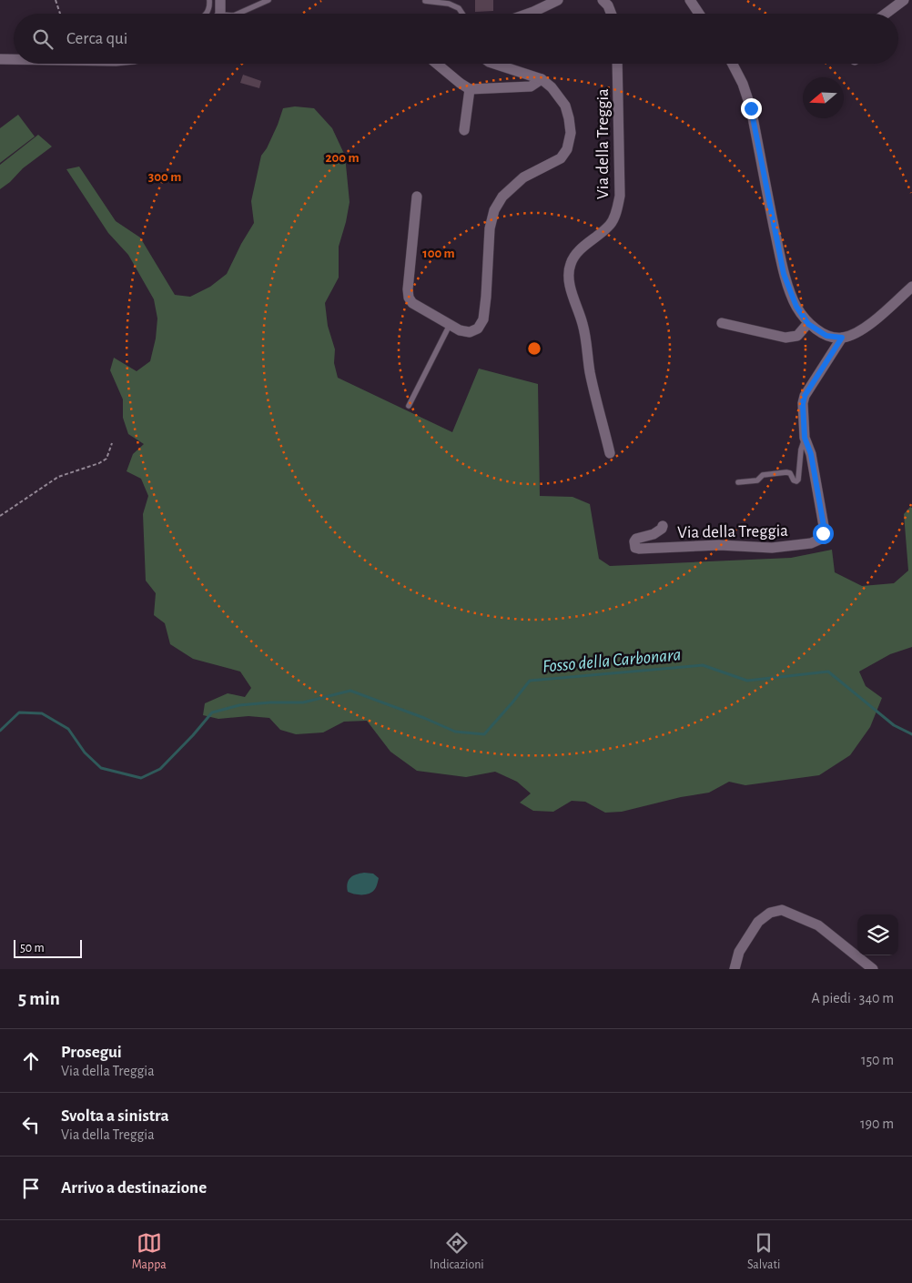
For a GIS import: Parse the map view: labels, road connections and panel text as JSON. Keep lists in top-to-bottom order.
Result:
{
  "streets": {
    "street": ["Via della Treggia"]
  },
  "water": ["Fosso della Carbonara"],
  "scale_bar": "50 m",
  "north": "left",
  "page": {
    "search": "Cerca qui",
    "scale": "50 m",
    "heading": ["5 min", "A piedi · 340 m"],
    "list": [
      ["Prosegui", "Via della Treggia", "150 m"],
      ["Svolta a sinistra", "Via della Treggia", "190 m"],
      "Arrivo a destinazione"
    ],
    "nav": ["Mappa", "Indicazioni", "Salvati"]
  },
  "rings": ["200 m", "300 m", "100 m"]
}
